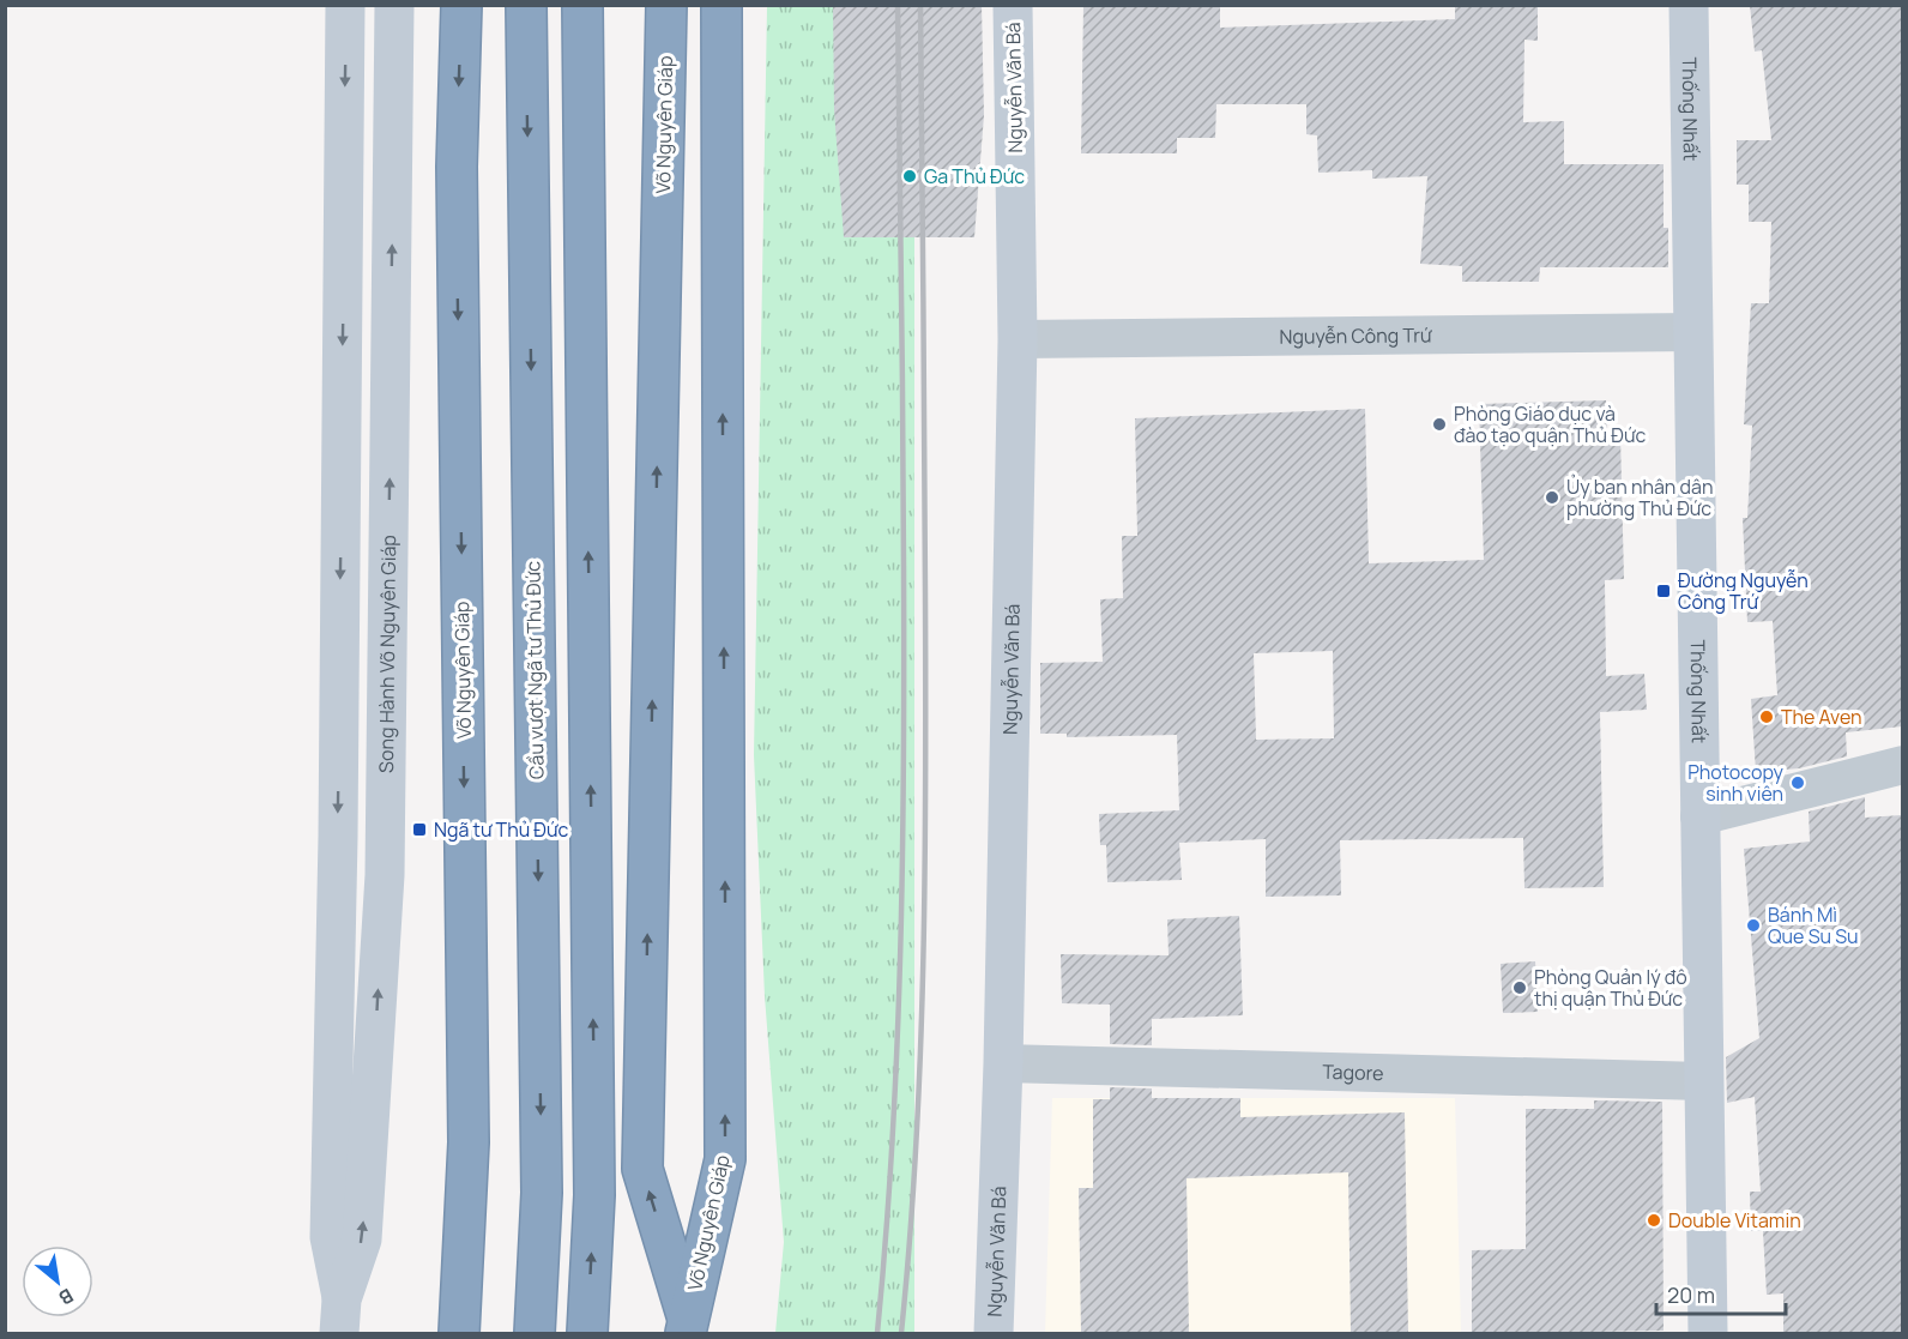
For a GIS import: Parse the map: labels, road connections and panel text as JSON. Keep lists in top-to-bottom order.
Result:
{
  "streets": {
    "highway": ["Võ Nguyên Giáp", "Cầu vượt Ngã tư Thủ Đức"],
    "main road": ["Nguyễn Văn Bá", "Thống Nhất", "Song Hành Võ Nguyên Giáp"],
    "street": ["Nguyễn Công Trứ", "Tagore"]
  },
  "crossings": [
    ["Nguyễn Văn Bá", "Nguyễn Công Trứ"],
    ["Nguyễn Văn Bá", "Tagore"],
    ["Thống Nhất", "Nguyễn Công Trứ"],
    ["Thống Nhất", "Tagore"]
  ],
  "places": {
    "other": [
      "Ga Thủ Đức",
      "Phòng Giáo dục và đào tạo quận Thủ Đức",
      "Ủy ban nhân dân phường Thủ Đức",
      "The Aven",
      "Photocopy sinh viên",
      "Bánh Mì Que Su Su",
      "Phòng Quản lý đô thị quận Thủ Đức",
      "Double Vitamin"
    ],
    "transit": ["Đường Nguyễn Công Trứ", "Ngã tư Thủ Đức"]
  },
  "scale_bar": "20 m",
  "north": "bottom right"
}
